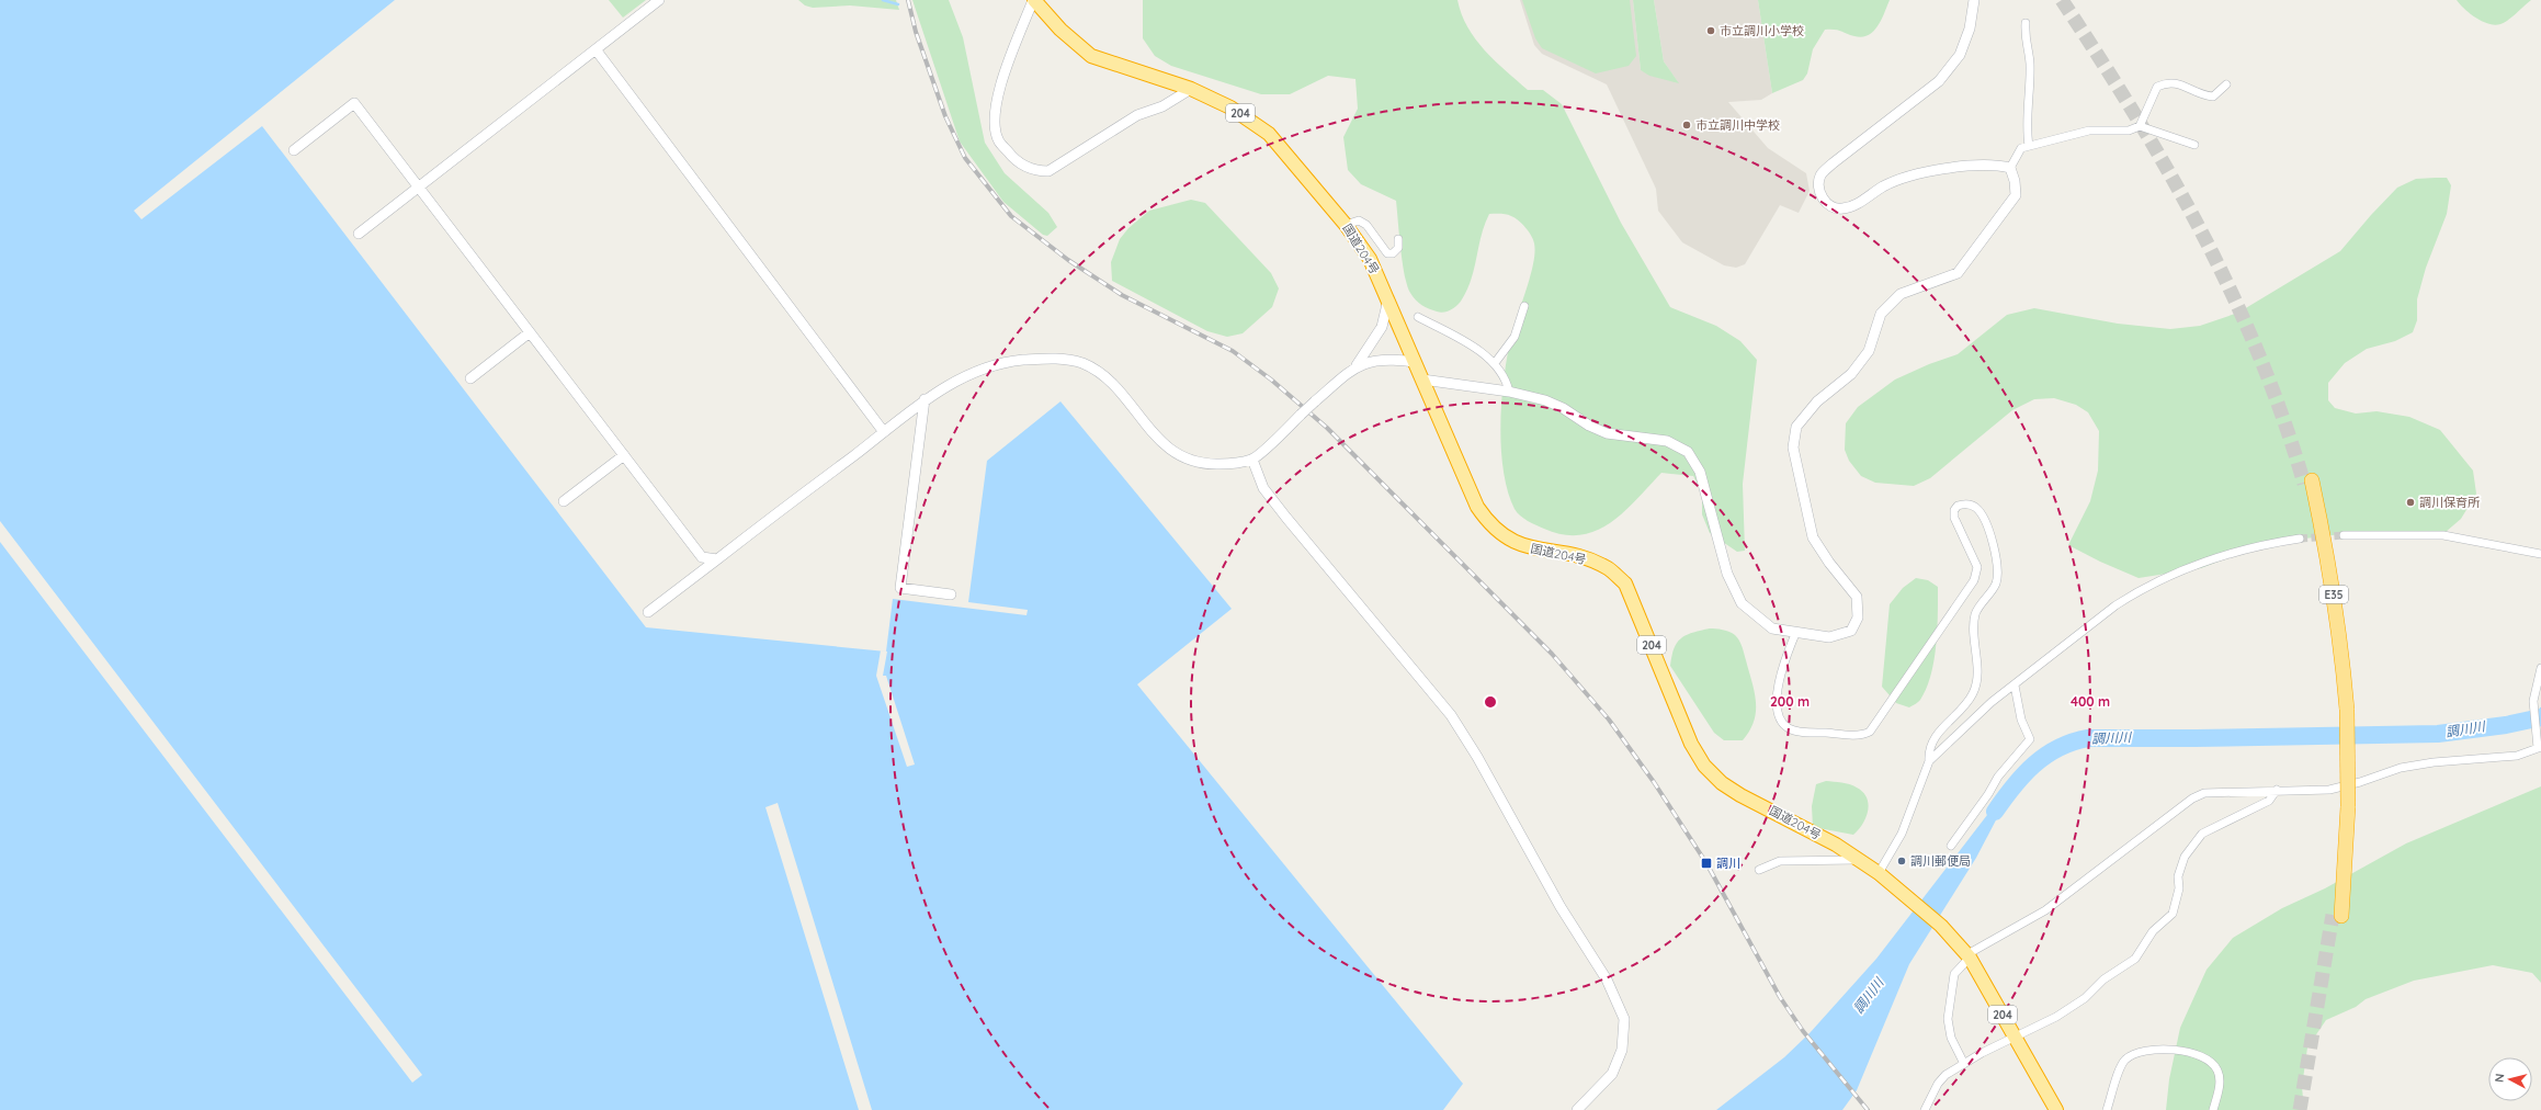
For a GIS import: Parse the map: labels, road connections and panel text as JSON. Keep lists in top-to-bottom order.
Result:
{
  "streets": {
    "highway": ["204", "国道204号", "E35"]
  },
  "water": ["調川川"],
  "places": {
    "other": [
      "市立調川小学校",
      "市立調川中学校",
      "調川保育所",
      "調川郵便局"
    ],
    "transit": ["調川"]
  },
  "north": "left",
  "rings": ["200 m", "400 m"]
}
